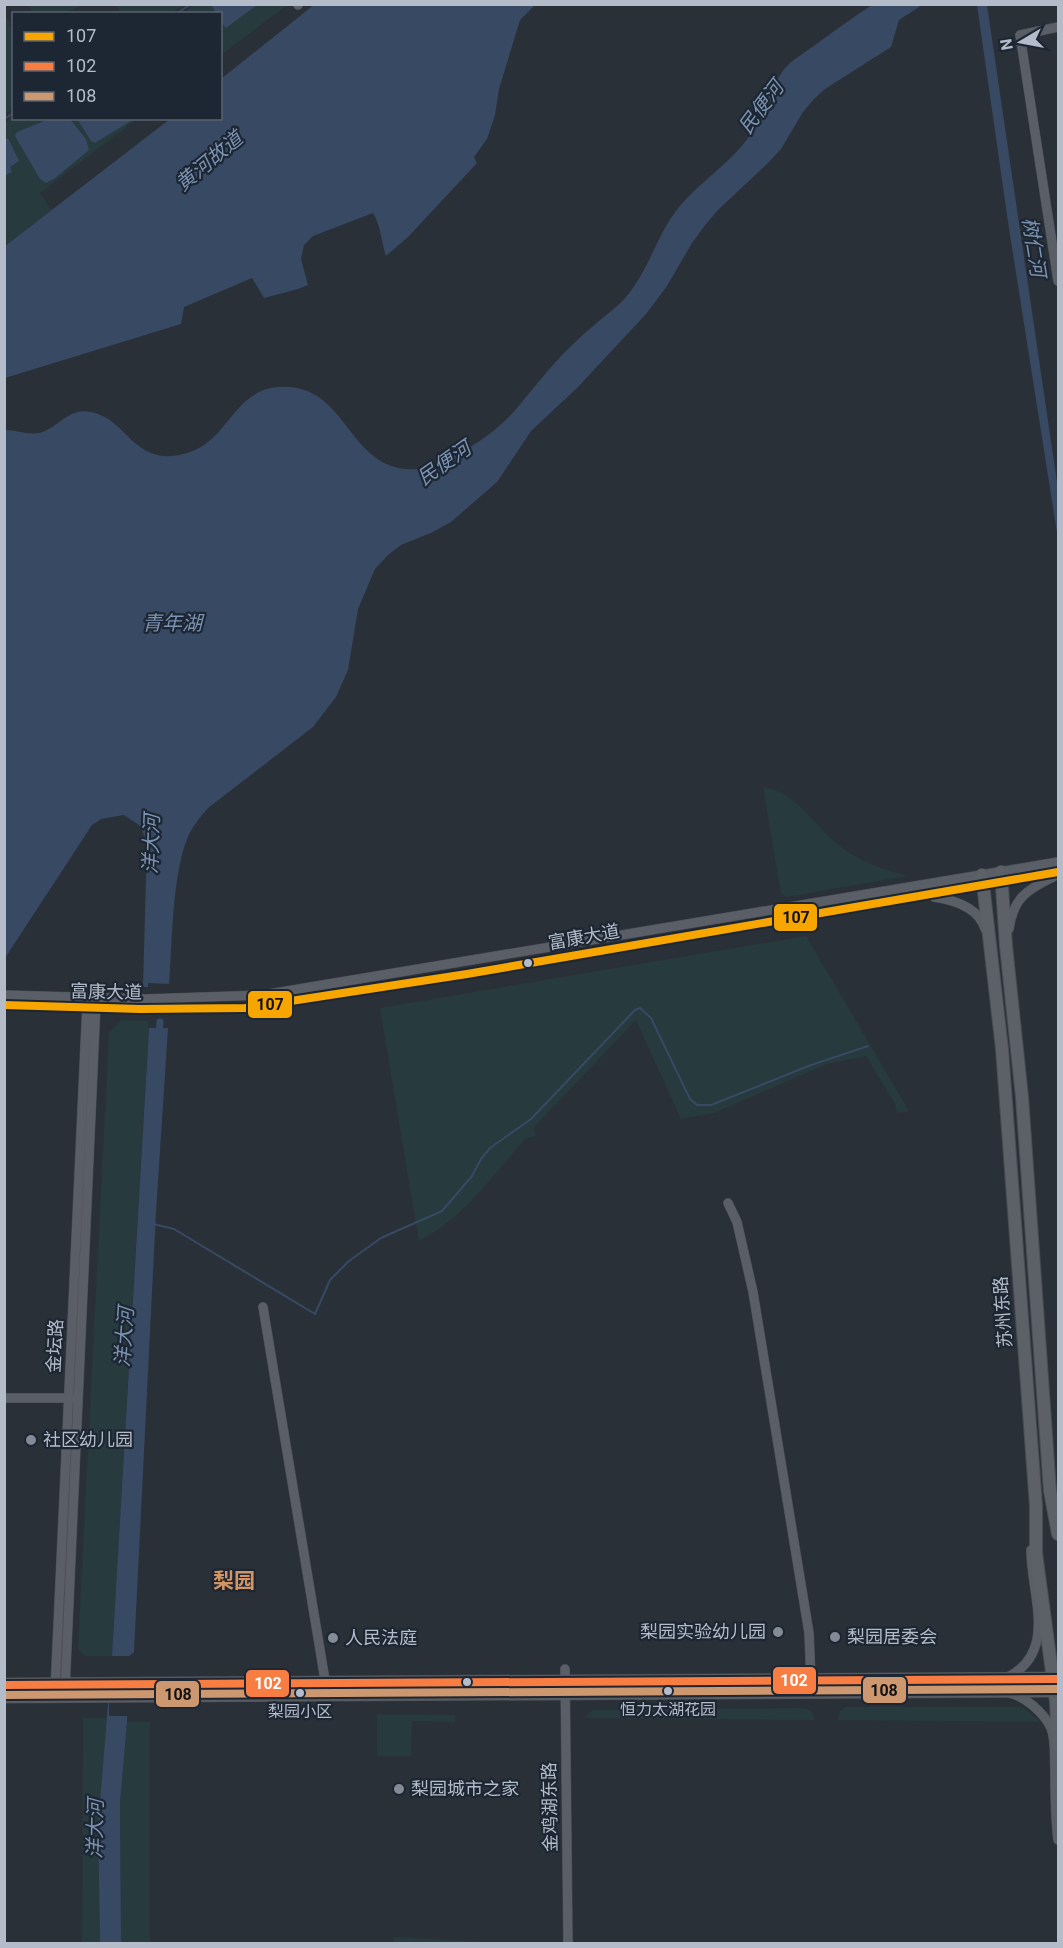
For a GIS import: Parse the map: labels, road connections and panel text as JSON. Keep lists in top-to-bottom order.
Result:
{
  "streets": {
    "main road": ["苏州东路"],
    "street": ["富康大道", "金坛路", "金鸡湖东路"]
  },
  "crossings": [
    ["富康大道", "苏州东路"],
    ["富康大道", "金坛路"]
  ],
  "districts": ["梨园"],
  "water": [
    "民便河",
    "黄河故道",
    "树仁河",
    "青年湖",
    "洋大河"
  ],
  "places": [
    "社区幼儿园",
    "梨园实验幼儿园",
    "梨园居委会",
    "人民法庭",
    "恒力太湖花园",
    "梨园小区",
    "梨园城市之家"
  ],
  "lines": ["transit line 107", "transit line 102", "transit line 108"],
  "legend": ["107", "102", "108"],
  "north": "left"
}
